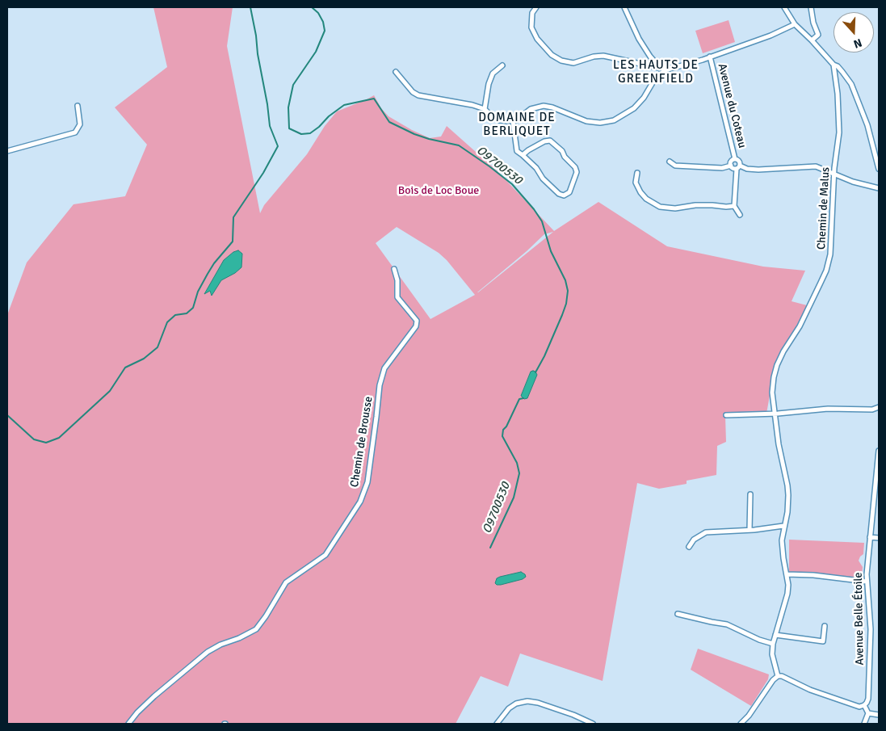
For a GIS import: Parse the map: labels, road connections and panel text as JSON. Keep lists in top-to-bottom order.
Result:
{
  "streets": {
    "street": [
      "Avenue du Coteau",
      "Chemin de Malus",
      "Chemin de Brousse",
      "Avenue Belle Étoile"
    ]
  },
  "districts": ["LES HAUTS DE GREENFIELD", "DOMAINE DE BERLIQUET"],
  "water": ["O9700530"],
  "parks": ["Bois de Loc Boue"],
  "north": "bottom"
}
